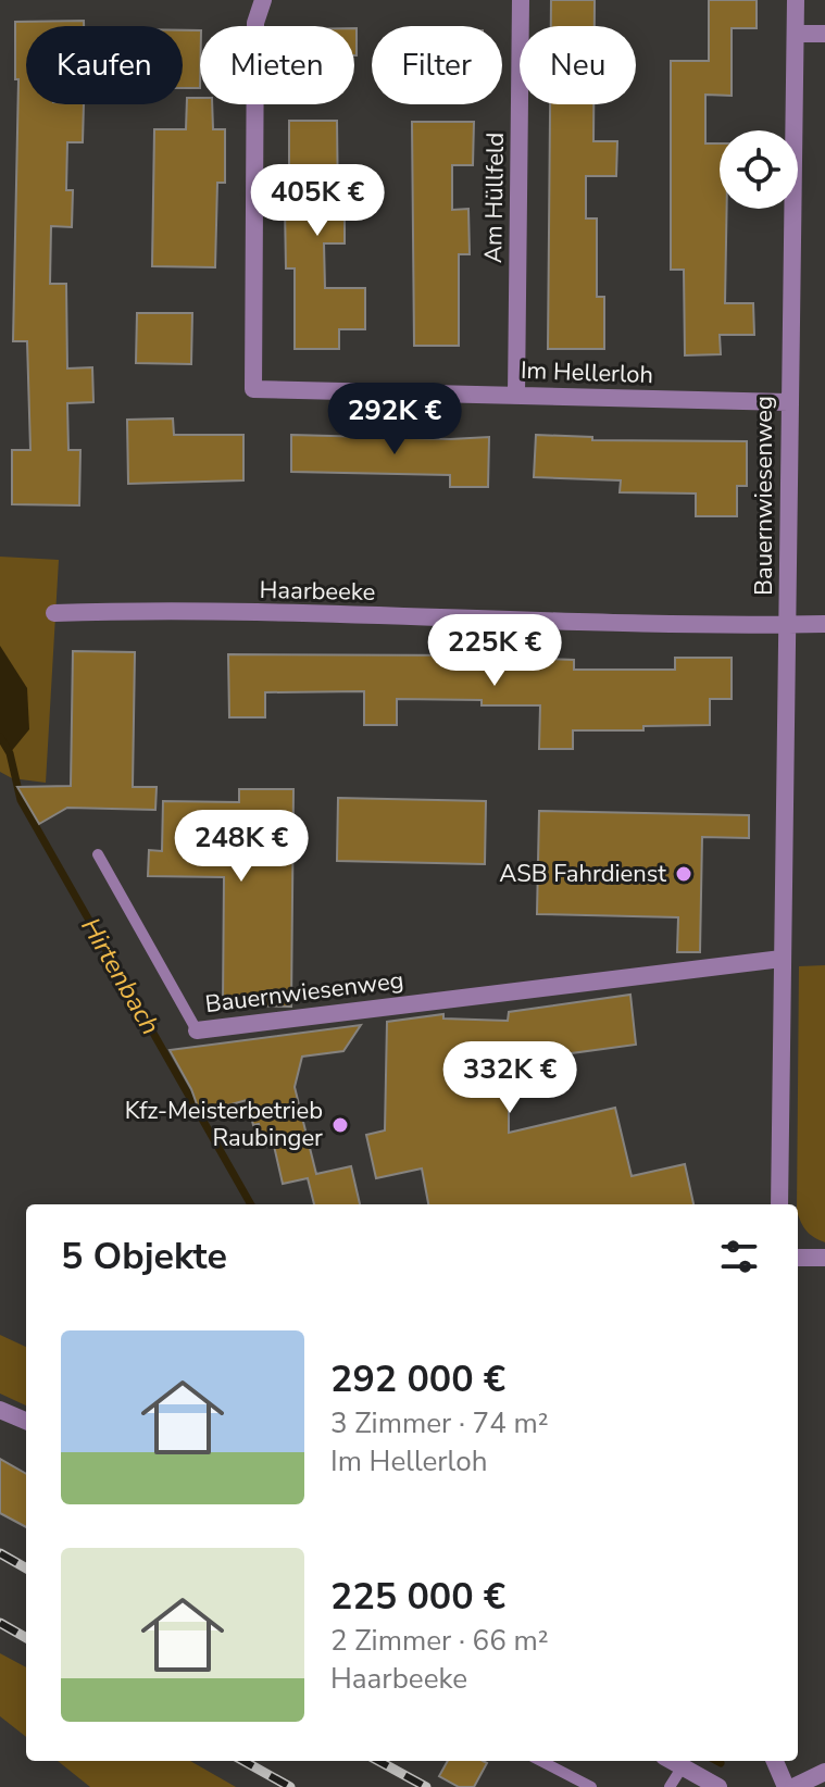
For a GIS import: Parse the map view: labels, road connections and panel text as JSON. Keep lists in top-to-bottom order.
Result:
{
  "streets": {
    "street": [
      "Am Hüllfeld",
      "Im Hellerloh",
      "Bauernwiesenweg",
      "Haarbeeke"
    ]
  },
  "crossings": [
    ["Am Hüllfeld", "Im Hellerloh"],
    ["Im Hellerloh", "Bauernwiesenweg"],
    ["Bauernwiesenweg", "Haarbeeke"]
  ],
  "water": ["Hirtenbach"],
  "places": ["ASB Fahrdienst", "Kfz-Meisterbetrieb Raubinger"],
  "page": {
    "chip": [
      "Kaufen",
      "Mieten",
      "Filter",
      "Neu"
    ],
    "price": [
      "405K €",
      "292K €",
      "225K €",
      "248K €",
      "332K €"
    ],
    "heading": "5 Objekte",
    "list": [
      {
        "name": "292 000 €",
        "note": "3 Zimmer · 74 m² · Im Hellerloh"
      },
      {
        "name": "225 000 €",
        "note": "2 Zimmer · 66 m² · Haarbeeke"
      }
    ]
  }
}
